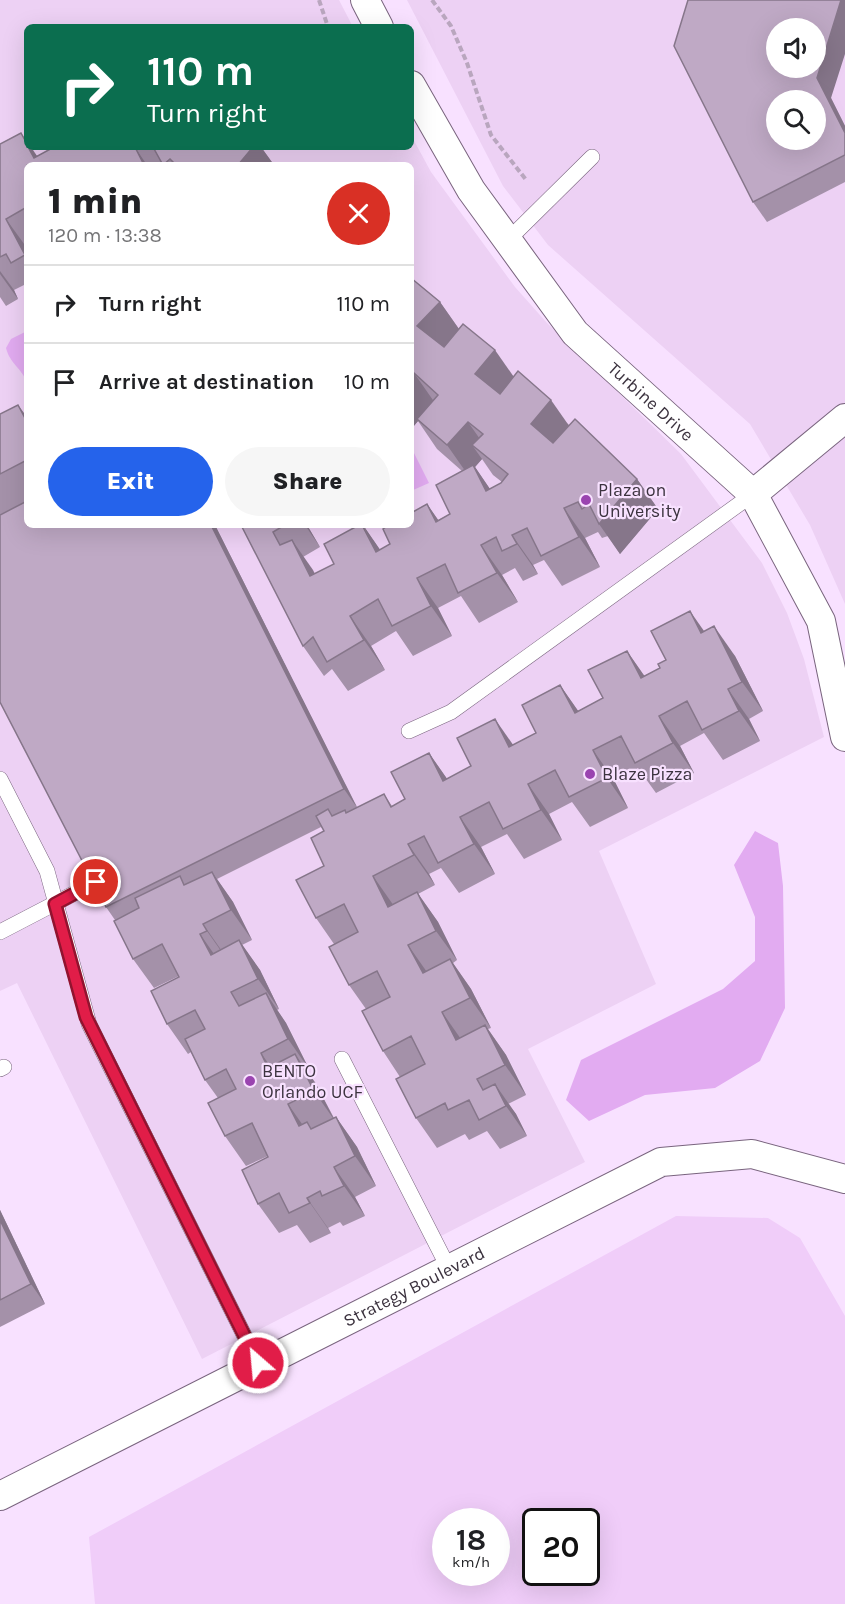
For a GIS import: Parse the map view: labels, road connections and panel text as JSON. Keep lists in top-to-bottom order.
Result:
{
  "streets": {
    "street": ["Turbine Drive", "Strategy Boulevard"]
  },
  "places": ["Plaza on University", "Blaze Pizza", "BENTO Orlando UCF"],
  "page": {
    "turn": ["110 m", "Turn right"],
    "heading": ["1 min", "120 m · 13:38"],
    "list": [
      {
        "name": "Turn right",
        "value": "110 m"
      },
      {
        "name": "Arrive at destination",
        "value": "10 m"
      }
    ],
    "buttons": ["Exit", "Share"],
    "speed": "18 km/h",
    "limit": "20"
  }
}
